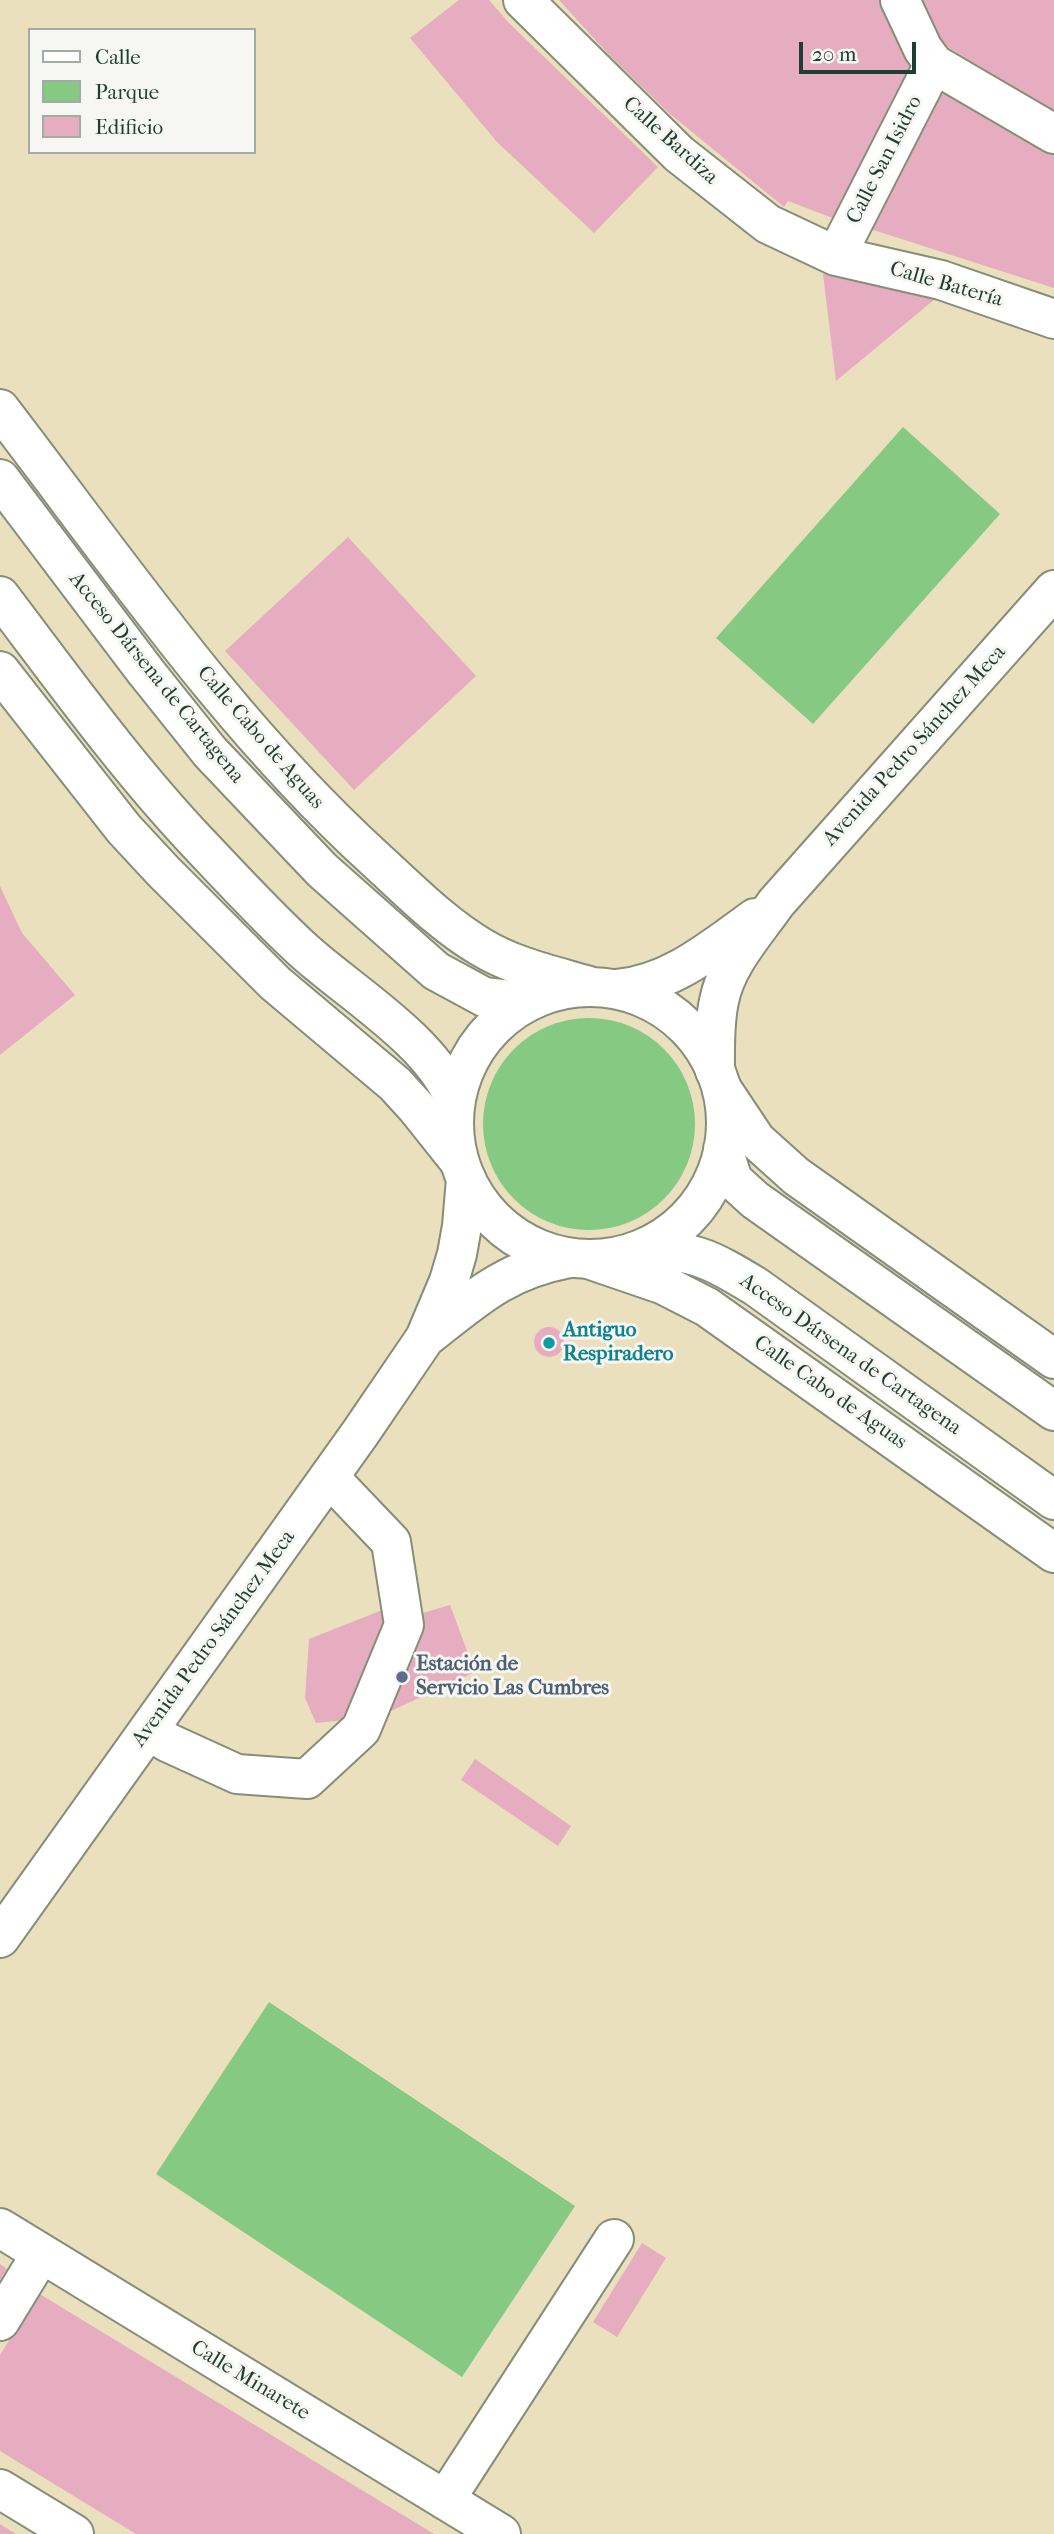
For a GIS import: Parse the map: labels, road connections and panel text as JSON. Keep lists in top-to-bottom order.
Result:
{
  "streets": {
    "main road": [
      "Calle Bardiza",
      "Calle San Isidro",
      "Calle Batería",
      "Acceso Dársena de Cartagena",
      "Calle Cabo de Aguas",
      "Avenida Pedro Sánchez Meca",
      "Calle Minarete"
    ]
  },
  "crossings": [
    ["Calle Bardiza", "Calle San Isidro"],
    ["Calle Bardiza", "Calle Batería"],
    ["Calle San Isidro", "Calle Batería"],
    ["Acceso Dársena de Cartagena", "Avenida Pedro Sánchez Meca"],
    ["Calle Cabo de Aguas", "Avenida Pedro Sánchez Meca"]
  ],
  "places": ["Antiguo Respiradero", "Estación de Servicio Las Cumbres"],
  "legend": ["Calle", "Parque", "Edificio"],
  "scale_bar": "20 m"
}
